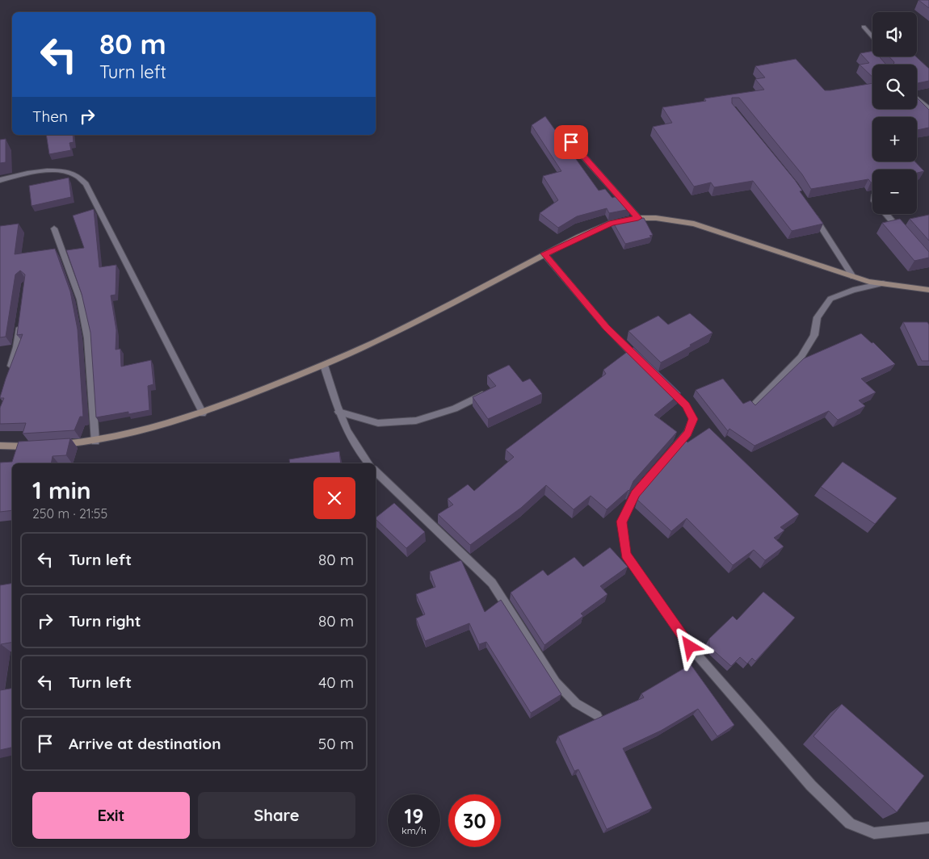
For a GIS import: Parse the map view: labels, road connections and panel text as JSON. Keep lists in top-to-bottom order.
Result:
{
  "page": {
    "map_buttons": ["+", "−"],
    "turn": ["80 m", "Turn left"],
    "then": "Then",
    "heading": ["1 min", "250 m · 21:55"],
    "list": [
      {
        "name": "Turn left",
        "value": "80 m"
      },
      {
        "name": "Turn right",
        "value": "80 m"
      },
      {
        "name": "Turn left",
        "value": "40 m"
      },
      {
        "name": "Arrive at destination",
        "value": "50 m"
      }
    ],
    "buttons": ["Exit", "Share"],
    "speed": "19 km/h",
    "limit": "30"
  }
}
